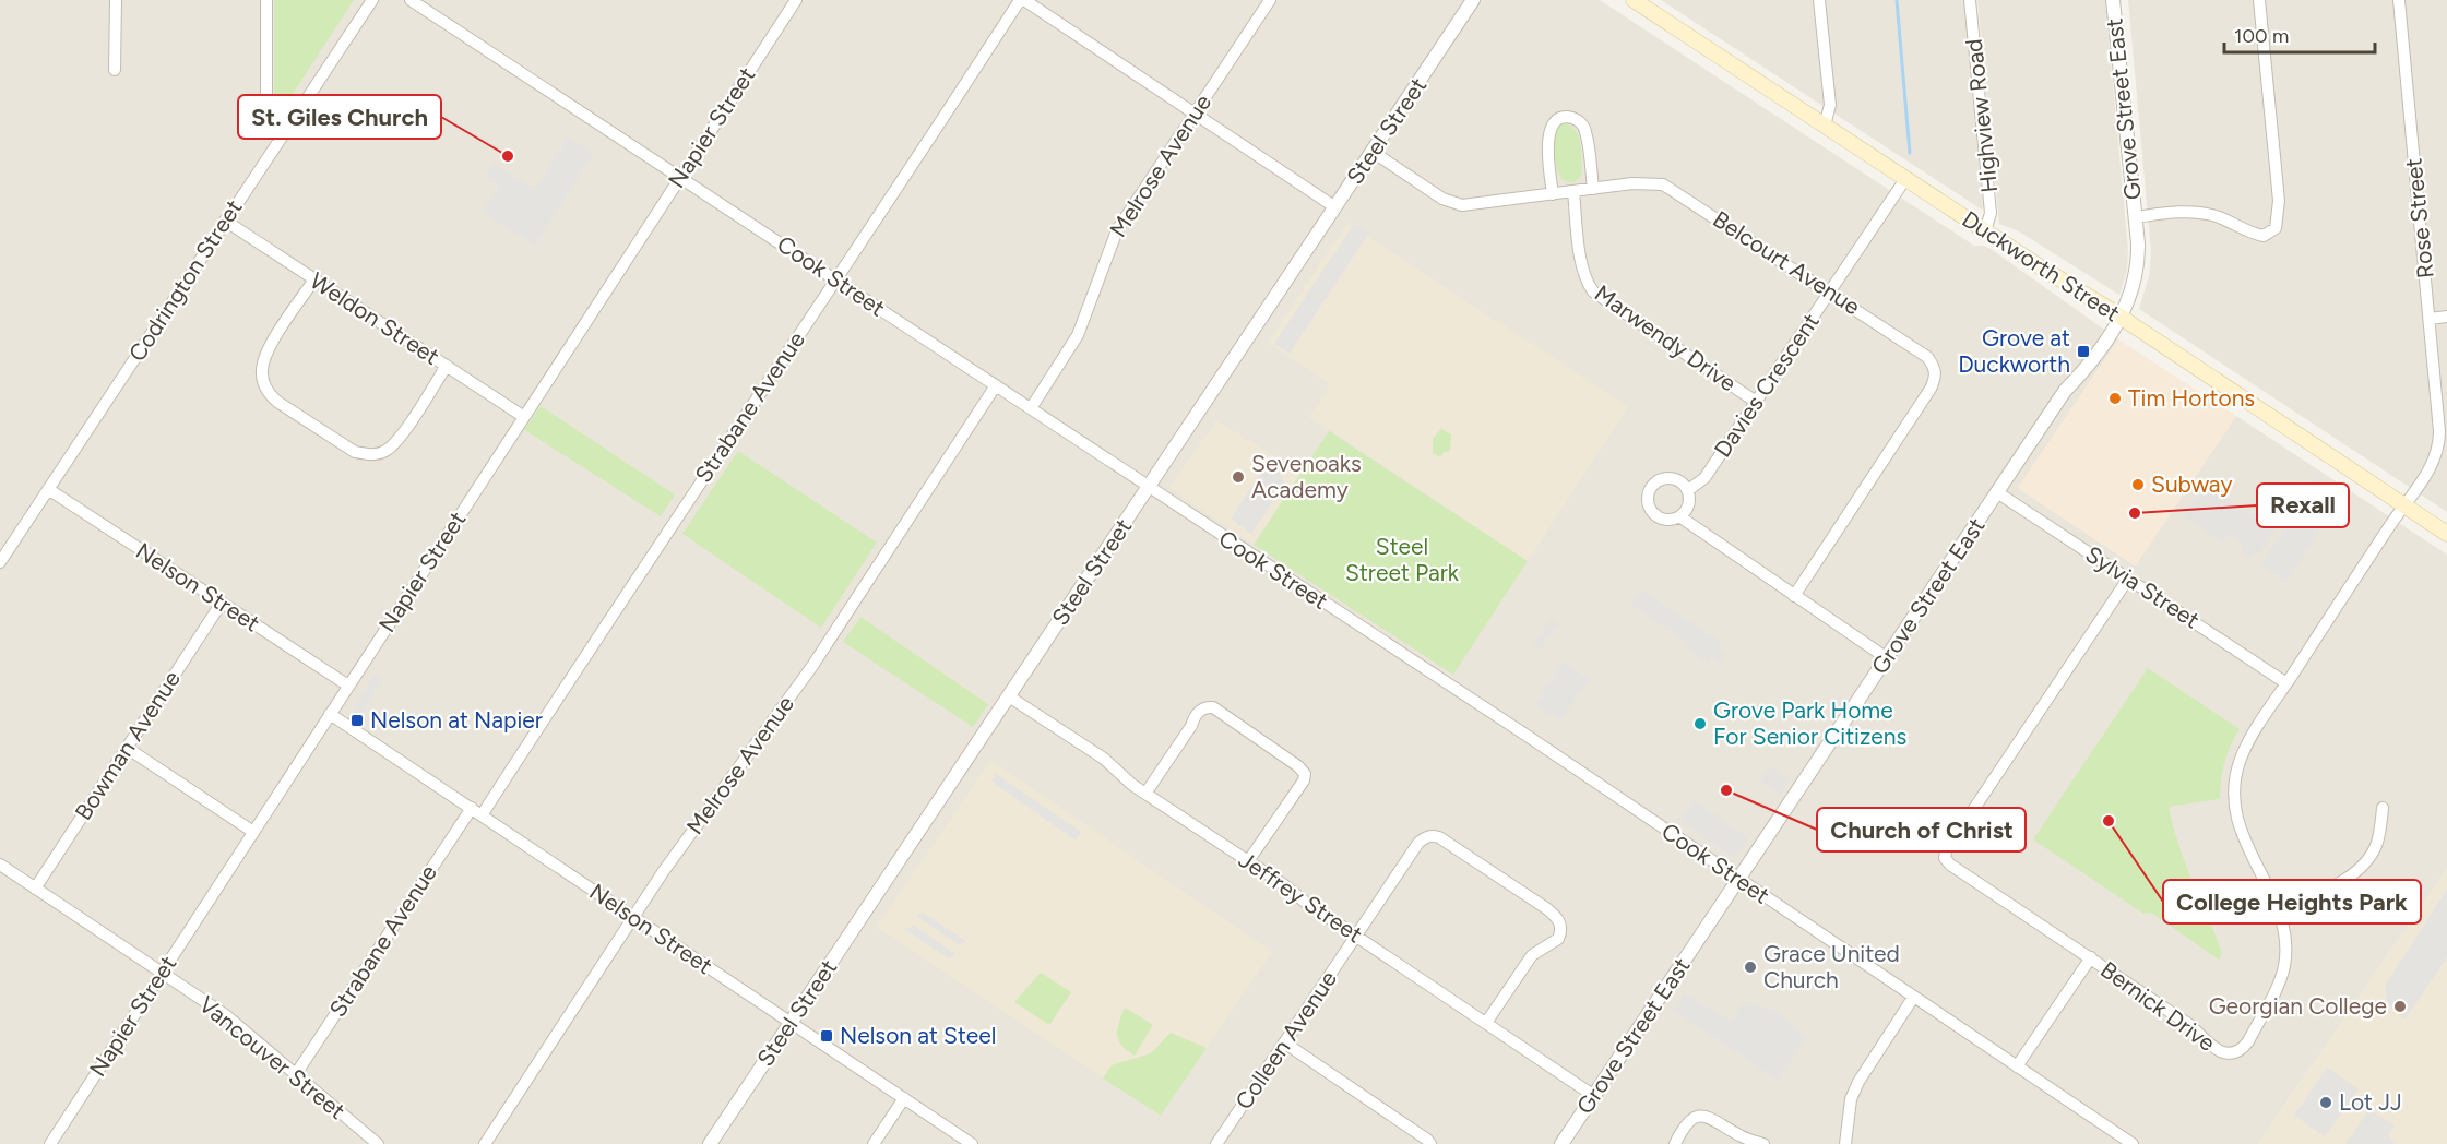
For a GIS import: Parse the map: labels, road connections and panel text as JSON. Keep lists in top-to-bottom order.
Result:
{
  "streets": {
    "main road": ["Duckworth Street"],
    "street": [
      "Grove Street East",
      "Highview Road",
      "Napier Street",
      "Steel Street",
      "Melrose Avenue",
      "Rose Street",
      "Belcourt Avenue",
      "Cook Street",
      "Codrington Street",
      "Weldon Street",
      "Marwendy Drive",
      "Davies Crescent",
      "Strabane Avenue",
      "Nelson Street",
      "Sylvia Street",
      "Bowman Avenue",
      "Jeffrey Street",
      "Bernick Drive",
      "Colleen Avenue",
      "Vancouver Street"
    ]
  },
  "crossings": [
    ["Grove Street East", "Duckworth Street"],
    ["Grove Street East", "Cook Street"],
    ["Grove Street East", "Sylvia Street"],
    ["Grove Street East", "Jeffrey Street"],
    ["Highview Road", "Duckworth Street"],
    ["Napier Street", "Cook Street"],
    ["Napier Street", "Weldon Street"],
    ["Napier Street", "Nelson Street"],
    ["Napier Street", "Vancouver Street"],
    ["Steel Street", "Belcourt Avenue"],
    ["Steel Street", "Cook Street"],
    ["Steel Street", "Nelson Street"],
    ["Steel Street", "Jeffrey Street"],
    ["Melrose Avenue", "Cook Street"],
    ["Melrose Avenue", "Nelson Street"],
    ["Rose Street", "Duckworth Street"],
    ["Rose Street", "Bernick Drive"],
    ["Belcourt Avenue", "Marwendy Drive"],
    ["Belcourt Avenue", "Davies Crescent"],
    ["Duckworth Street", "Davies Crescent"],
    ["Duckworth Street", "Bernick Drive"],
    ["Cook Street", "Strabane Avenue"],
    ["Codrington Street", "Weldon Street"],
    ["Codrington Street", "Nelson Street"],
    ["Marwendy Drive", "Davies Crescent"],
    ["Strabane Avenue", "Nelson Street"],
    ["Strabane Avenue", "Vancouver Street"],
    ["Nelson Street", "Bowman Avenue"],
    ["Sylvia Street", "Bernick Drive"],
    ["Bowman Avenue", "Vancouver Street"],
    ["Jeffrey Street", "Colleen Avenue"]
  ],
  "parks": ["Steel Street Park"],
  "places": {
    "other": [
      "St. Giles Church",
      "Tim Hortons",
      "Sevenoaks Academy",
      "Subway",
      "Rexall",
      "Grove Park Home For Senior Citizens",
      "Church of Christ",
      "College Heights Park",
      "Grace United Church",
      "Georgian College",
      "Lot JJ"
    ],
    "transit": ["Grove at Duckworth", "Nelson at Napier", "Nelson at Steel"]
  },
  "scale_bar": "100 m"
}
